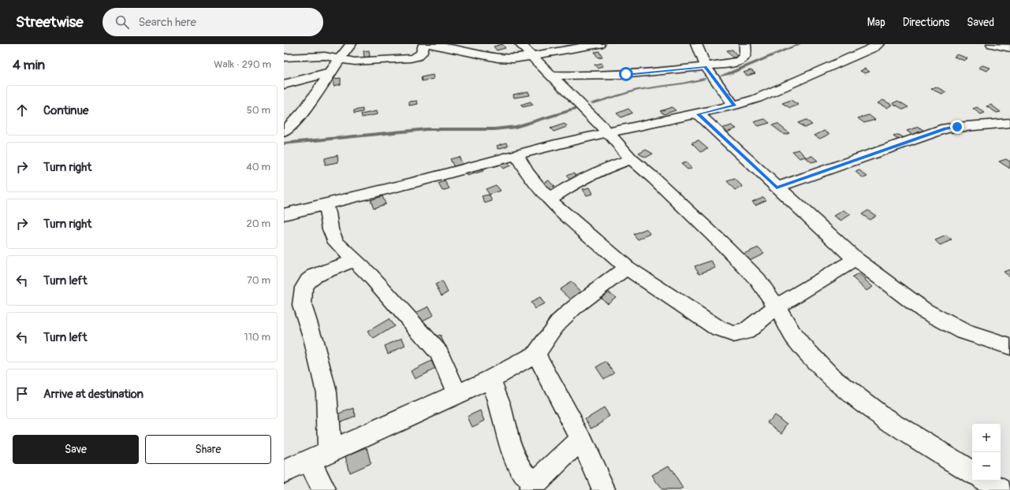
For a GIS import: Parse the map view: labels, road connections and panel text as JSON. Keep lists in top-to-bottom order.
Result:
{
  "page": {
    "header": "Streetwise",
    "search": "Search here",
    "nav": ["Map", "Directions", "Saved"],
    "heading": ["4 min", "Walk · 290 m"],
    "list": [
      ["Continue", "50 m"],
      ["Turn right", "40 m"],
      ["Turn right", "20 m"],
      ["Turn left", "70 m"],
      ["Turn left", "110 m"],
      "Arrive at destination"
    ],
    "map_buttons": ["+", "−"],
    "buttons": ["Save", "Share"]
  }
}
